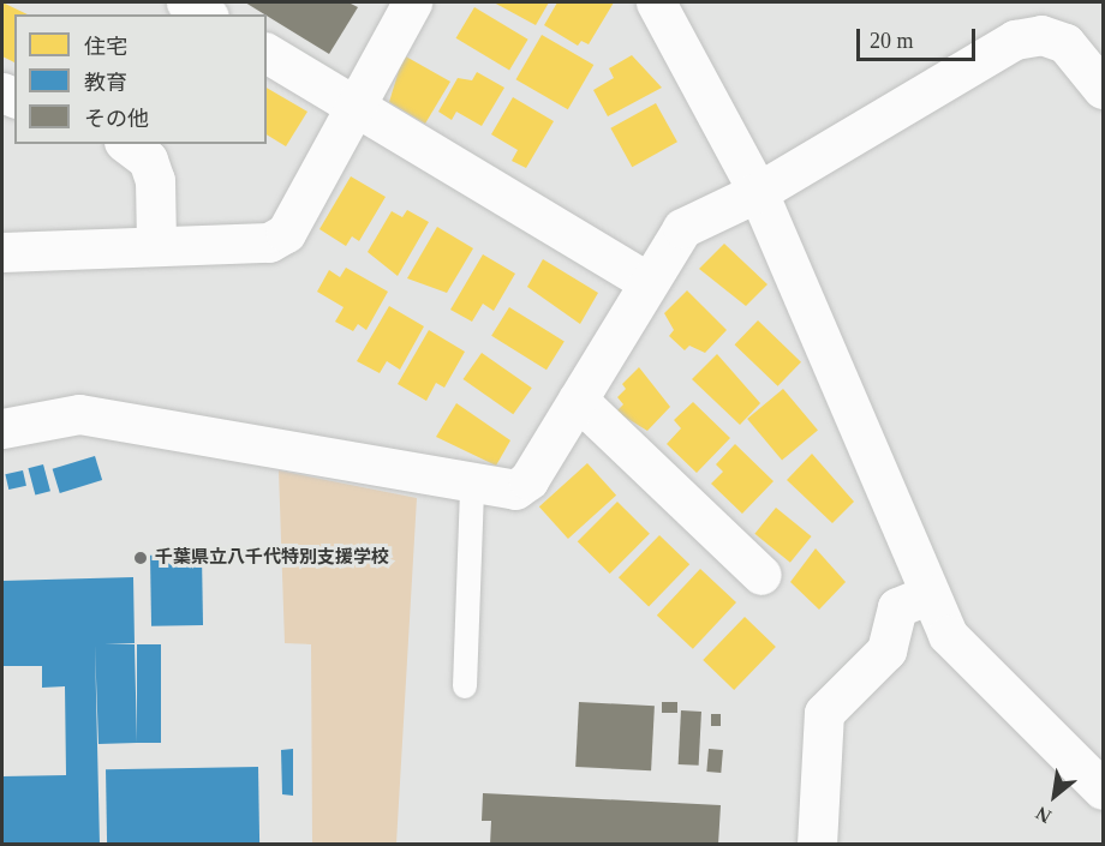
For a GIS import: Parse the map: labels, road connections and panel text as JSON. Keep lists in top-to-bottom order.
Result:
{
  "places": ["千葉県立八千代特別支援学校"],
  "legend": ["住宅", "教育", "その他"],
  "scale_bar": "20 m",
  "north": "bottom left"
}
